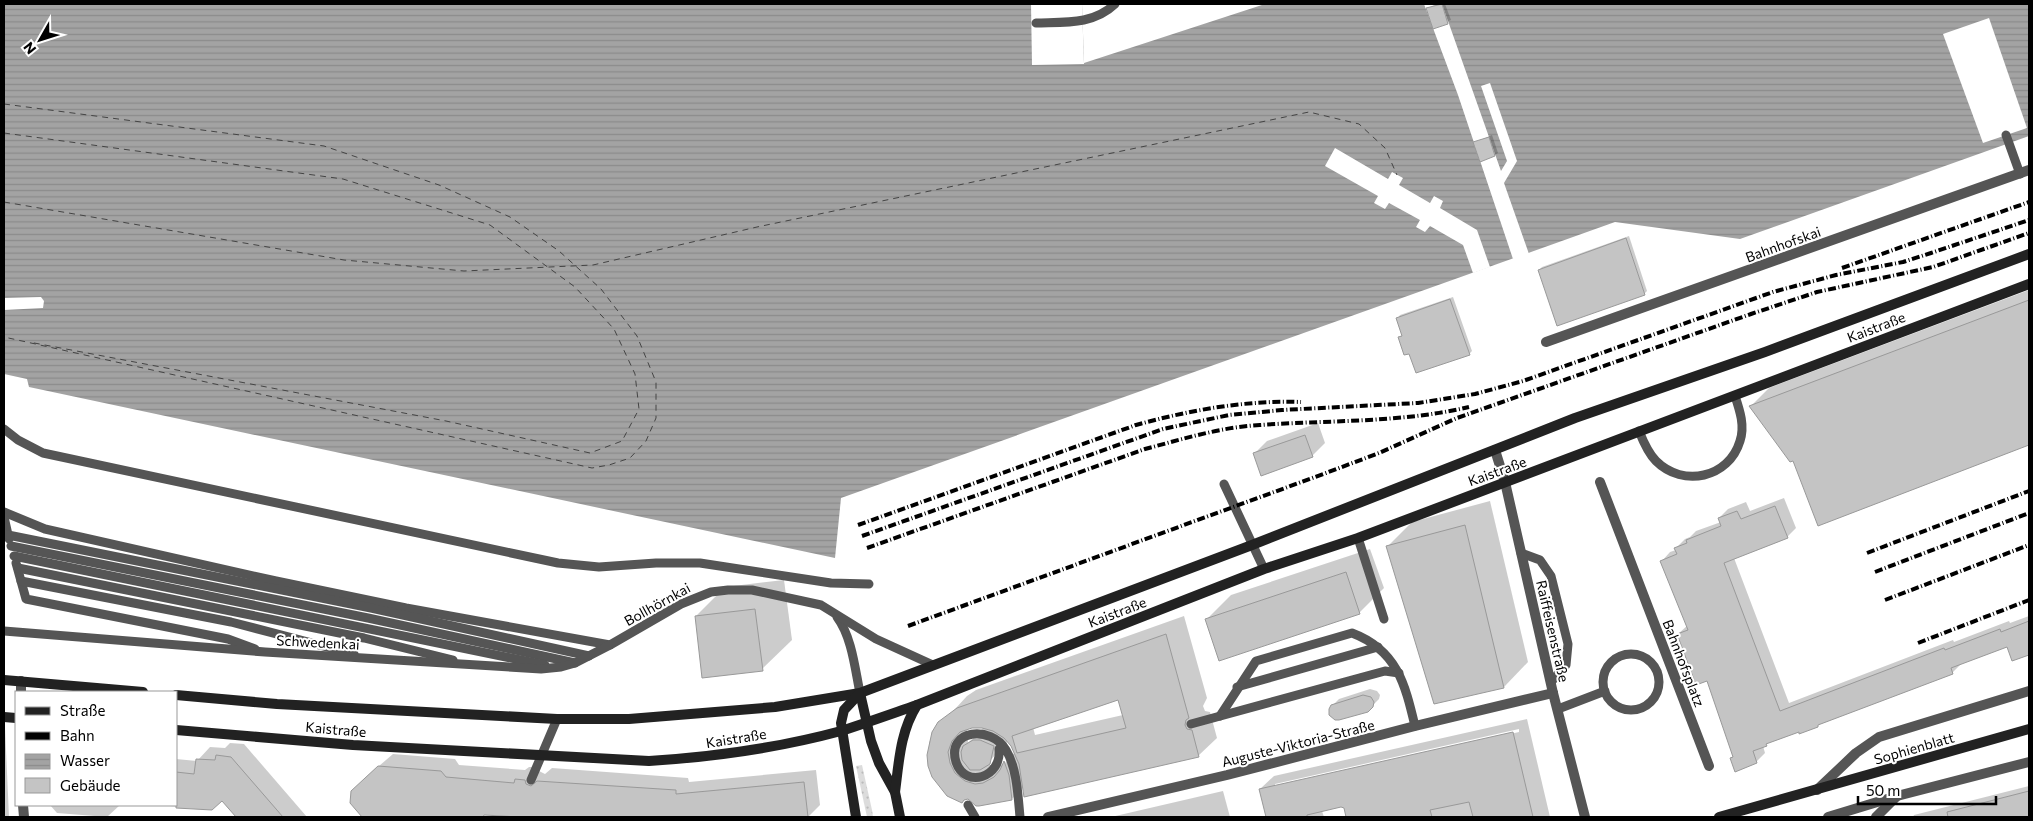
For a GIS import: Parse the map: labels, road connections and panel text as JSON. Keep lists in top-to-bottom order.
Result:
{
  "streets": {
    "main road": ["Kaistraße", "Sophienblatt"],
    "street": [
      "Bahnhofskai",
      "Raiffeisenstraße",
      "Bahnhofsplatz",
      "Auguste-Viktoria-Straße"
    ],
    "lane": ["Bollhörnkai", "Schwedenkai"]
  },
  "crossings": [
    ["Kaistraße", "Bollhörnkai"],
    ["Kaistraße", "Raiffeisenstraße"],
    ["Bollhörnkai", "Schwedenkai"],
    ["Raiffeisenstraße", "Auguste-Viktoria-Straße"]
  ],
  "legend": [
    "Straße",
    "Bahn",
    "Wasser",
    "Gebäude"
  ],
  "scale_bar": "50 m",
  "north": "bottom left"
}
